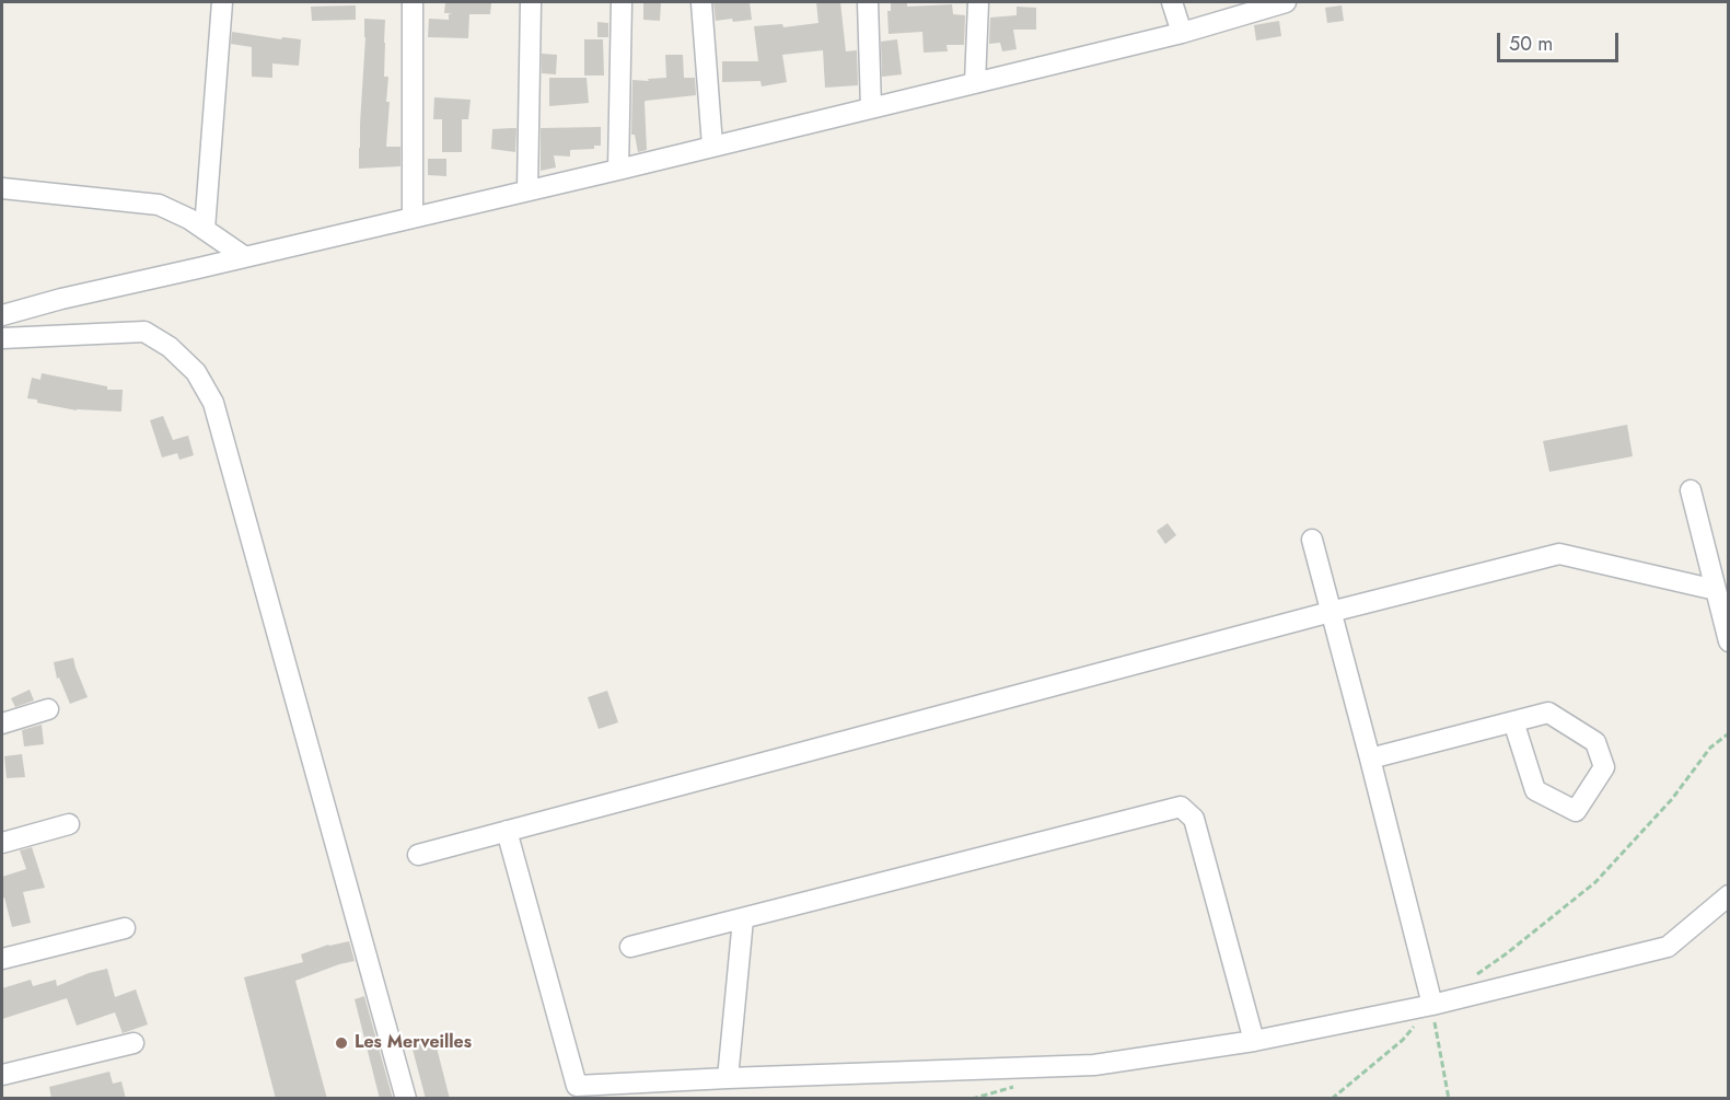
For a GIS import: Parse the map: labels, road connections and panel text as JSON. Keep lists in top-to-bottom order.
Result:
{
  "places": ["Les Merveilles"],
  "scale_bar": "50 m"
}
